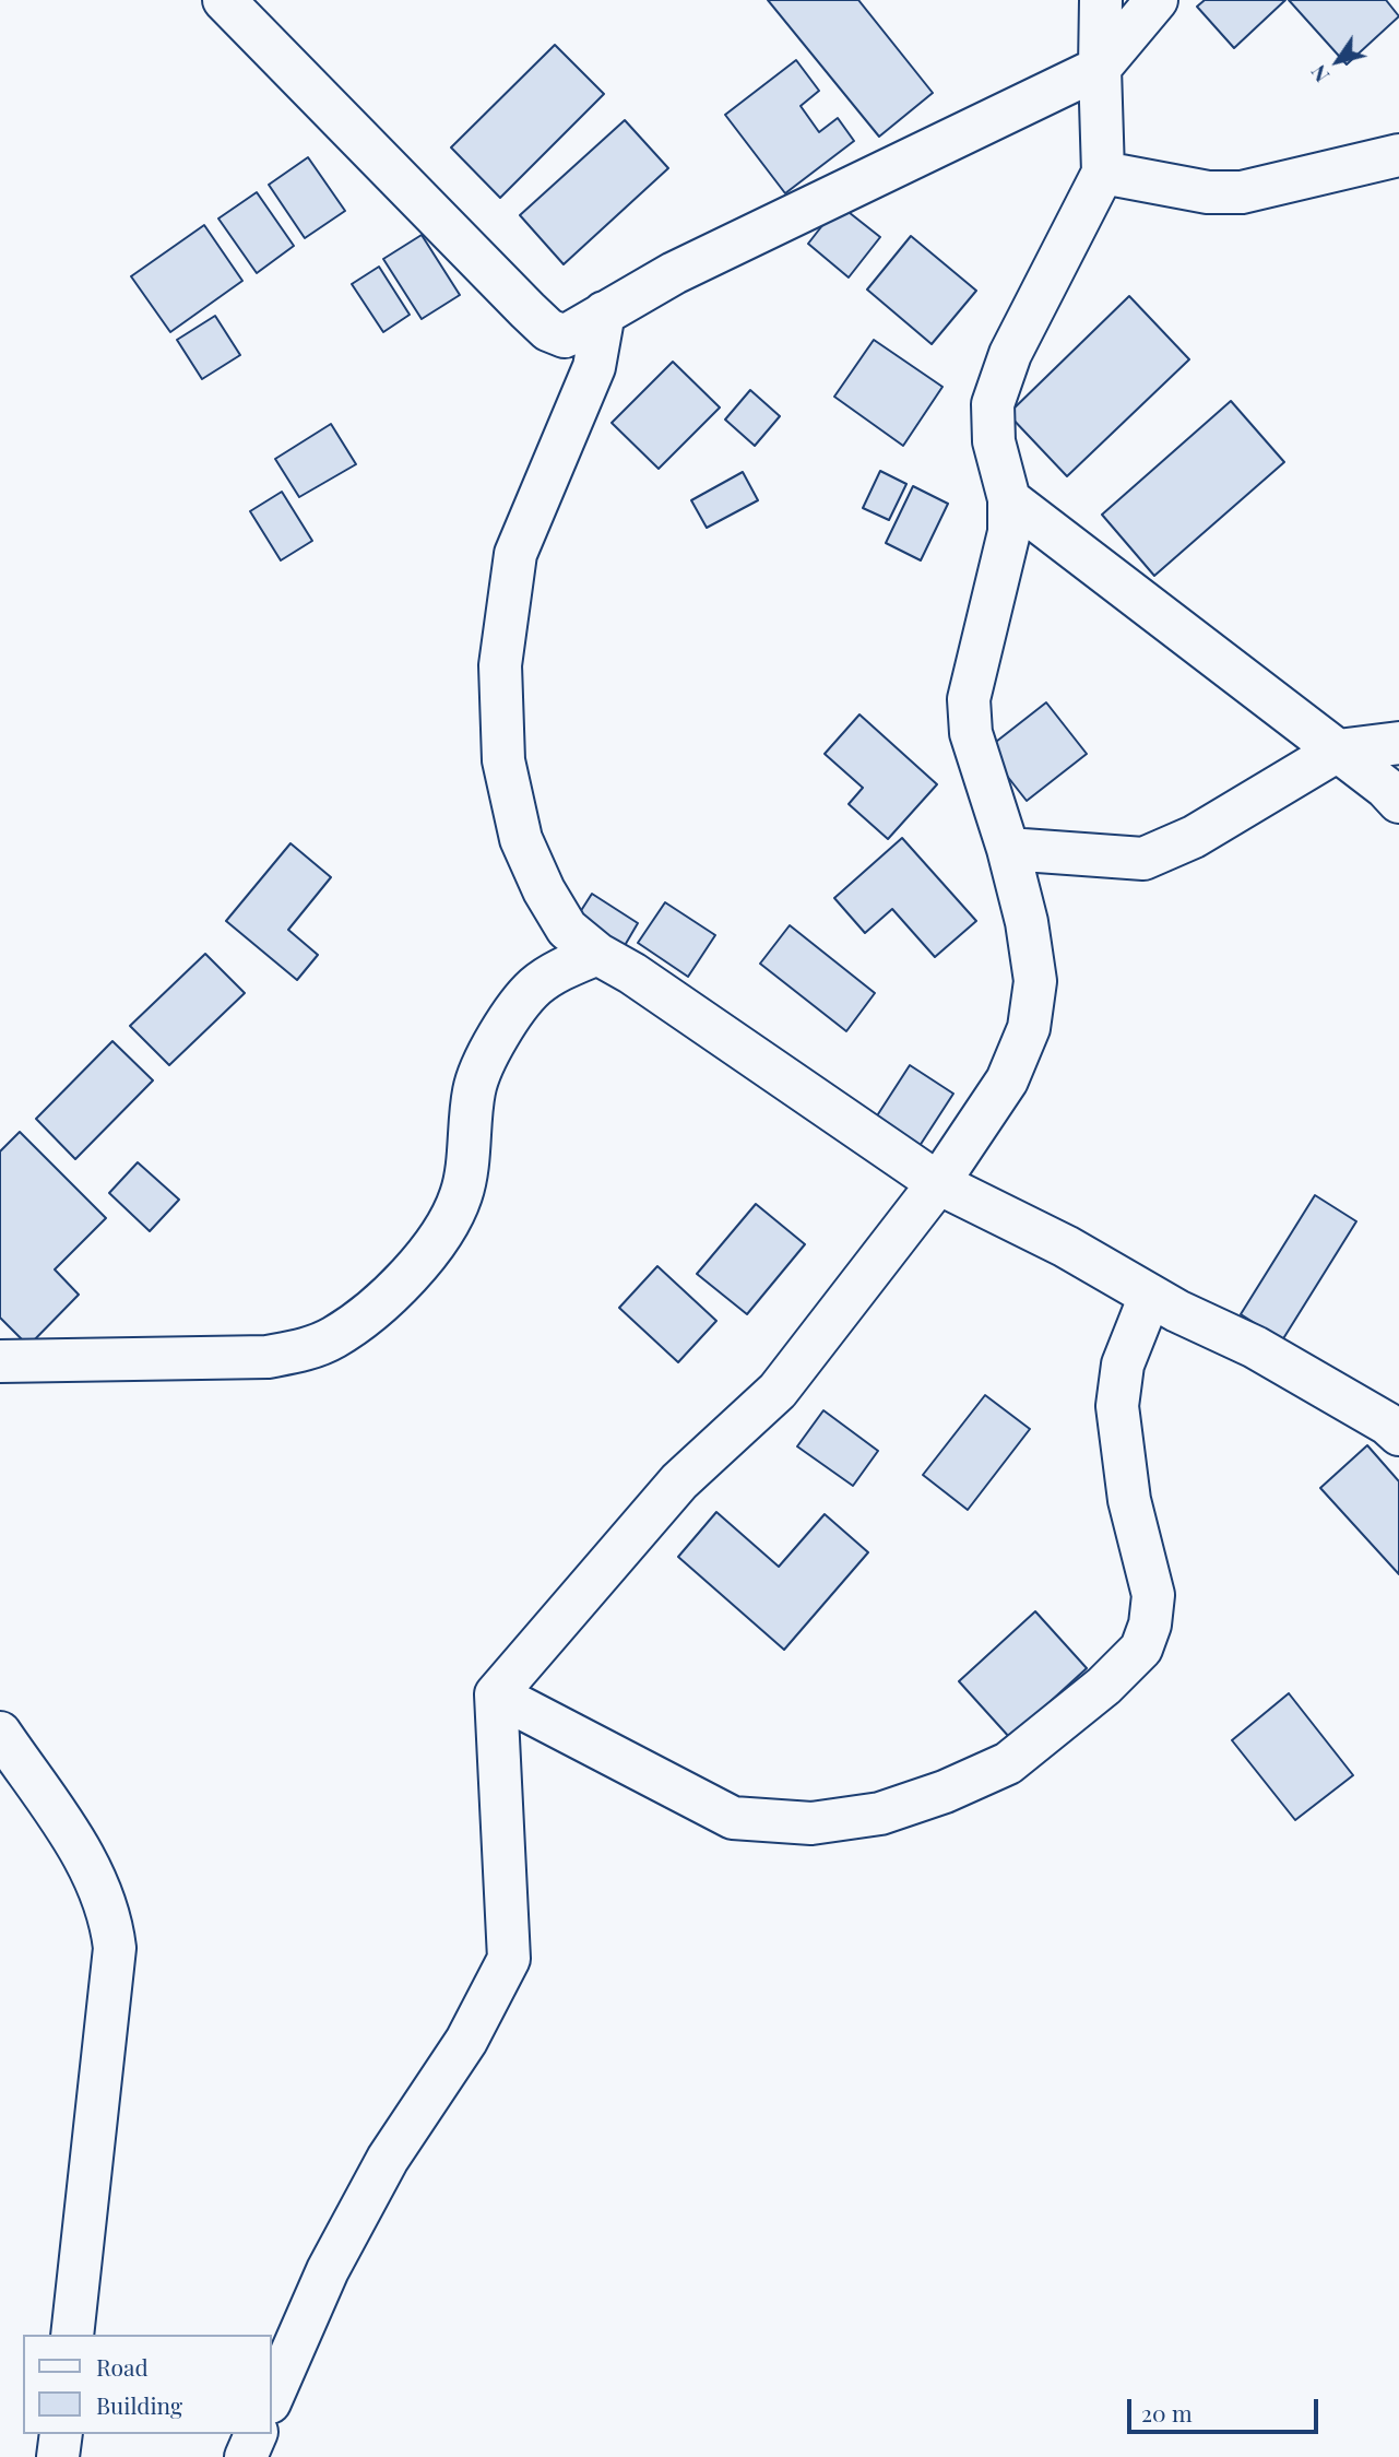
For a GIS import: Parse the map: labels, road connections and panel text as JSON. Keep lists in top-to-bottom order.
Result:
{
  "legend": ["Road", "Building"],
  "scale_bar": "20 m",
  "north": "bottom left"
}
